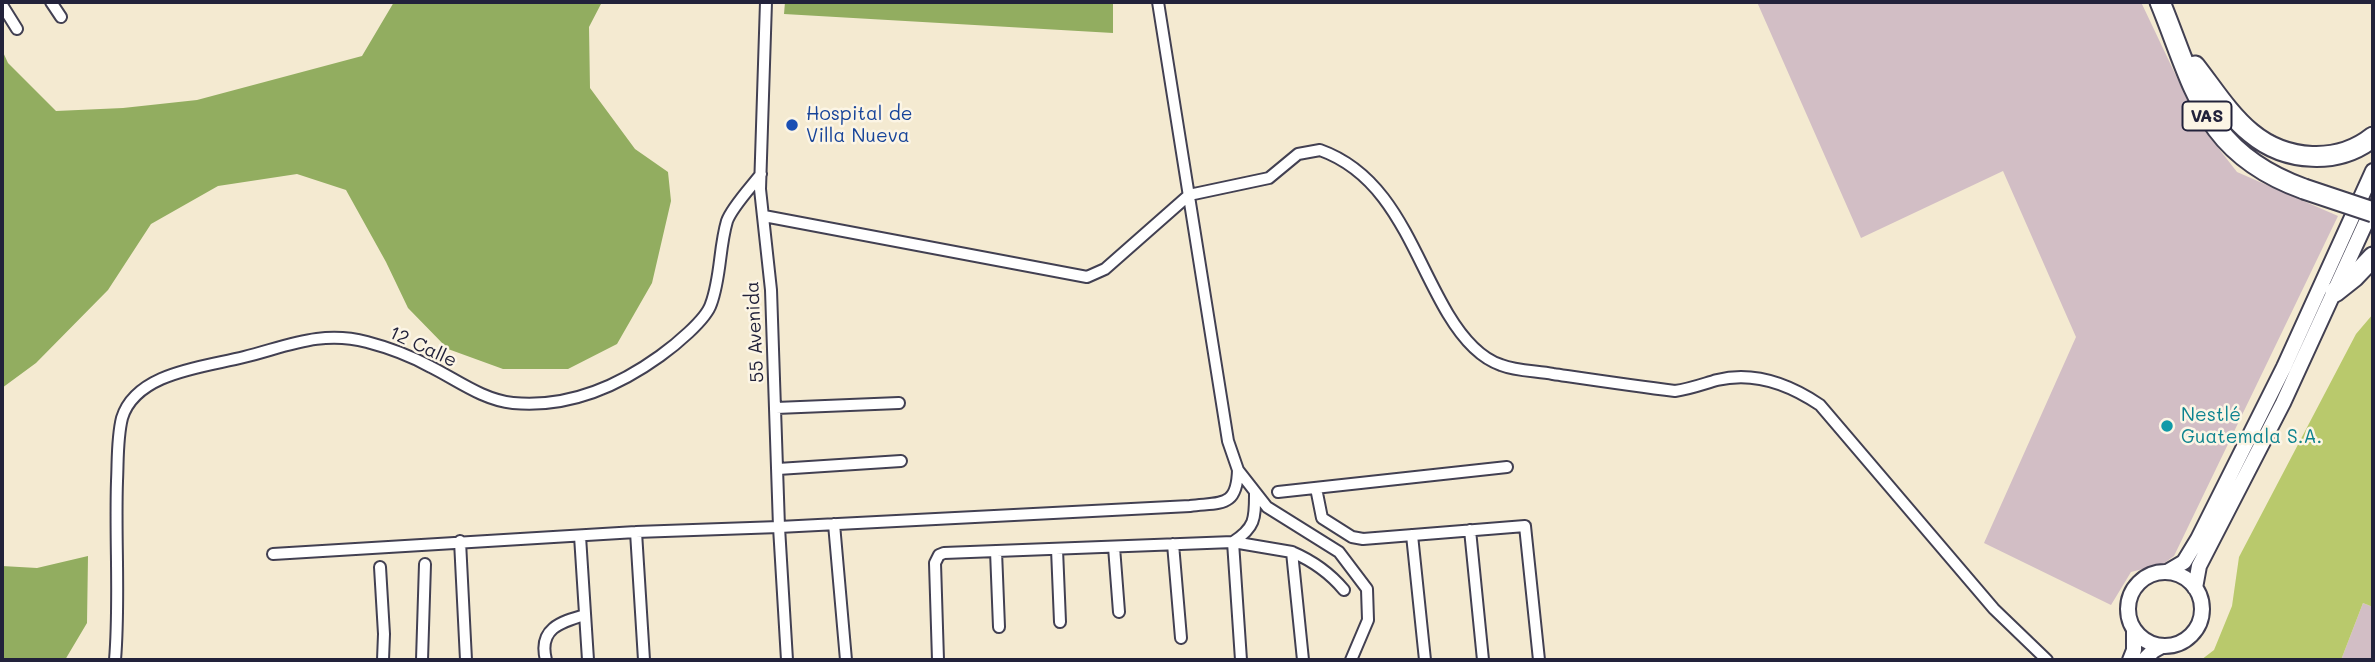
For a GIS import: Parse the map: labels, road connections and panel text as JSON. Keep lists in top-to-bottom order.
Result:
{
  "streets": {
    "highway": ["VAS"],
    "street": ["55 Avenida", "12 Calle"]
  },
  "crossings": [
    ["55 Avenida", "12 Calle"]
  ],
  "places": ["Hospital de Villa Nueva", "Nestlé Guatemala S.A."]
}
